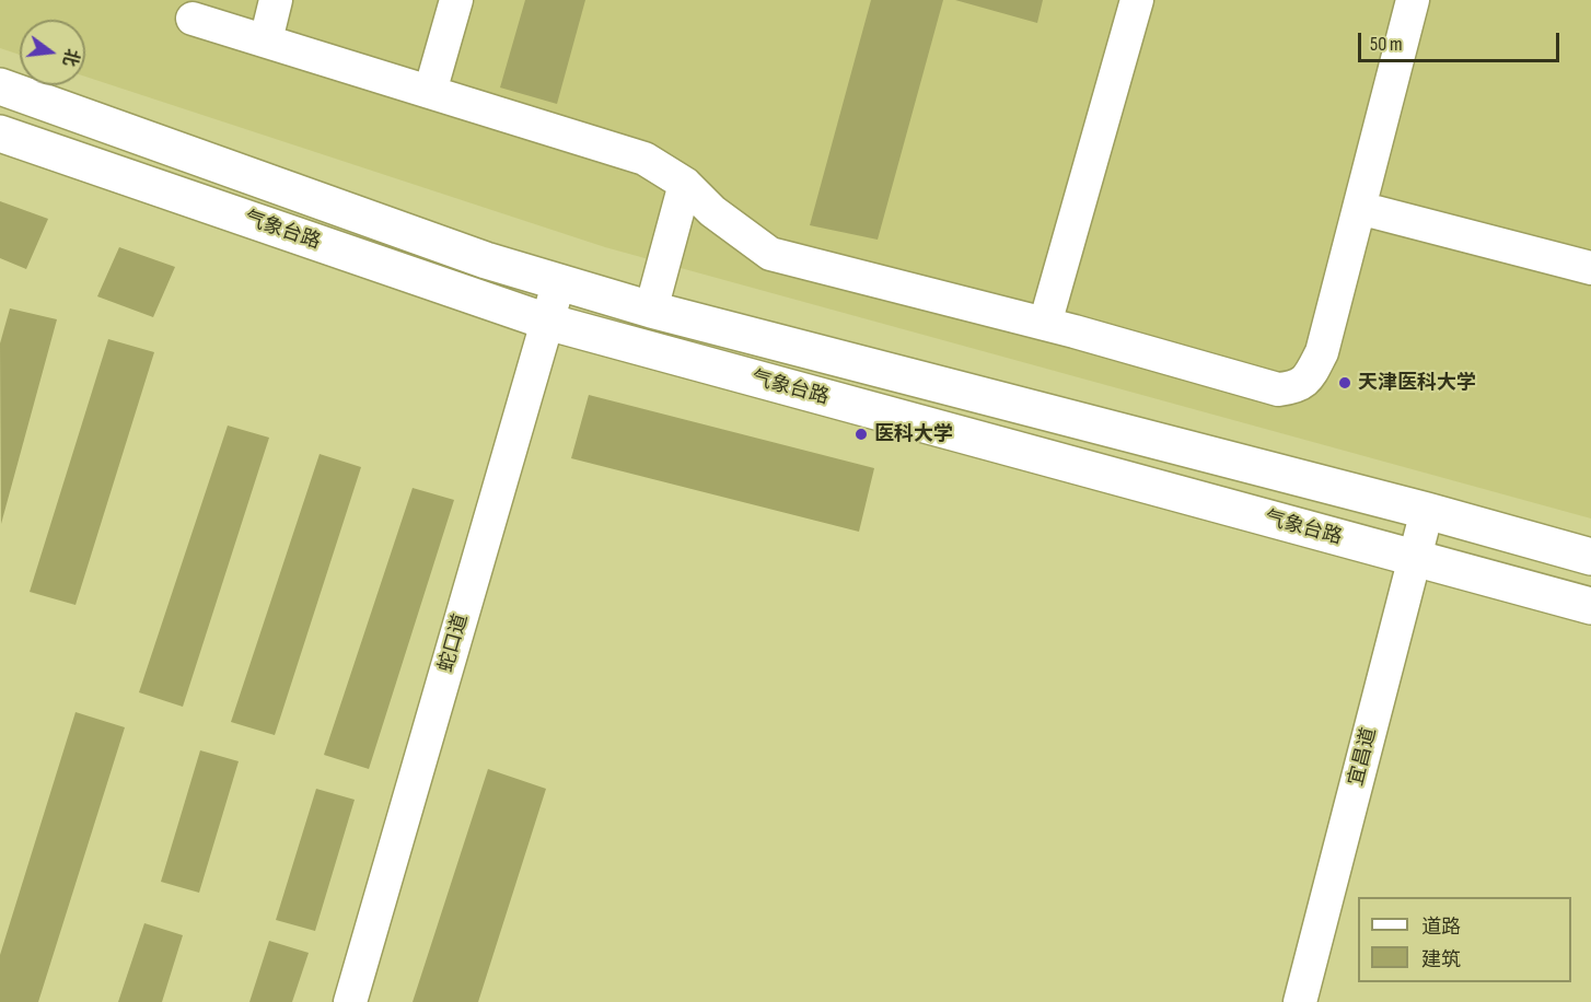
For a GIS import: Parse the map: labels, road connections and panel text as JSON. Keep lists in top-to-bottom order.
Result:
{
  "streets": {
    "main road": ["气象台路"],
    "street": ["蛇口道", "宜昌道"]
  },
  "crossings": [
    ["气象台路", "蛇口道"],
    ["气象台路", "宜昌道"]
  ],
  "places": ["天津医科大学", "医科大学"],
  "legend": ["道路", "建筑"],
  "scale_bar": "50 m",
  "north": "right"
}
